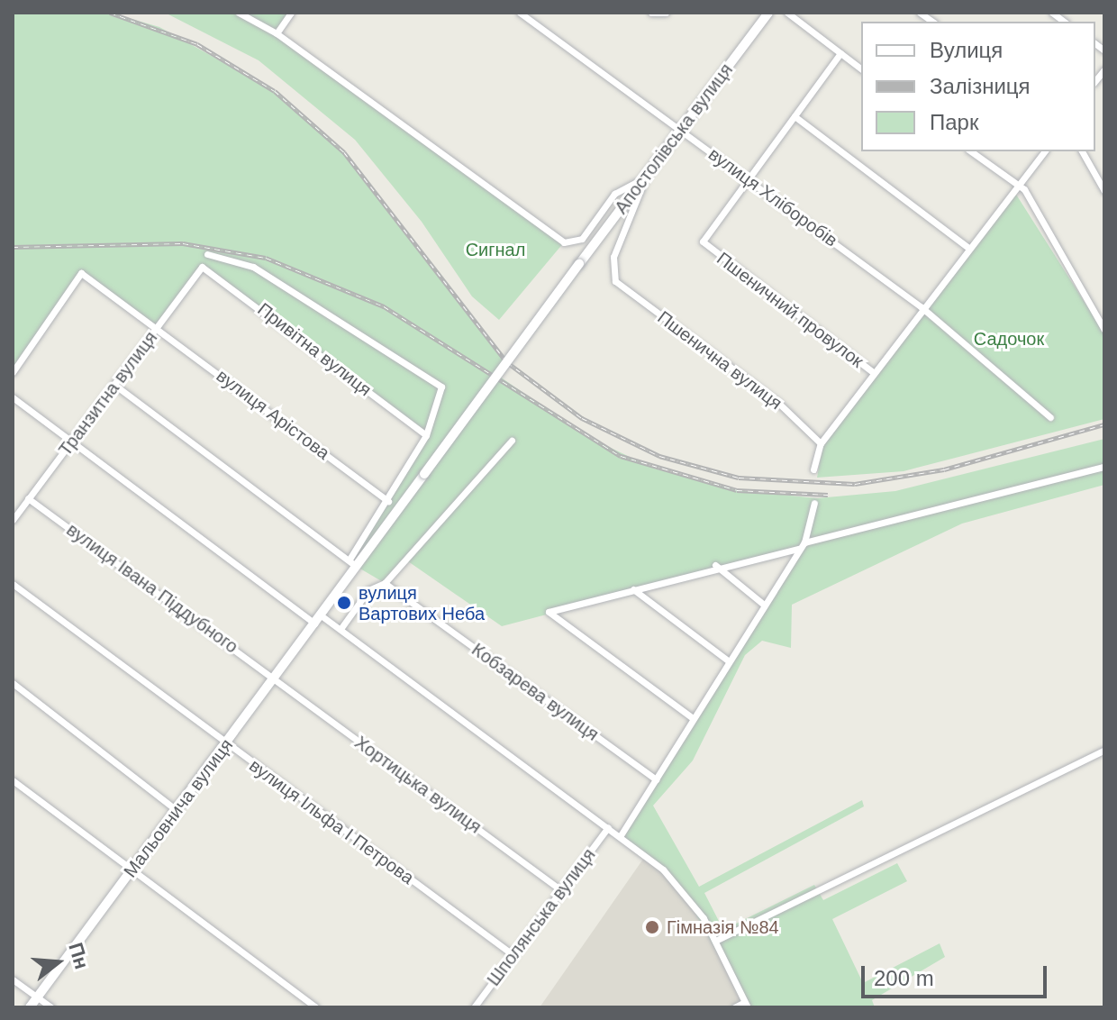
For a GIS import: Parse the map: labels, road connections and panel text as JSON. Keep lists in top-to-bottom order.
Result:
{
  "streets": {
    "street": [
      "Апостолівська вулиця",
      "вулиця Хліборобів",
      "Пшеничний провулок",
      "Привітна вулиця",
      "Пшенична вулиця",
      "Транзитна вулиця",
      "вулиця Арістова",
      "вулиця Івана Піддубного",
      "Кобзарева вулиця",
      "Хортицька вулиця",
      "Мальовнича вулиця",
      "вулиця Ільфа І Петрова",
      "Шполянська вулиця"
    ]
  },
  "crossings": [
    ["Апостолівська вулиця", "вулиця Хліборобів"],
    ["Апостолівська вулиця", "Пшенична вулиця"],
    ["вулиця Хліборобів", "Пшеничний провулок"],
    ["Привітна вулиця", "Транзитна вулиця"],
    ["Транзитна вулиця", "вулиця Арістова"],
    ["Транзитна вулиця", "вулиця Івана Піддубного"],
    ["вулиця Івана Піддубного", "Хортицька вулиця"],
    ["вулиця Івана Піддубного", "Мальовнича вулиця"],
    ["Хортицька вулиця", "Мальовнича вулиця"],
    ["Хортицька вулиця", "Шполянська вулиця"],
    ["Мальовнича вулиця", "вулиця Ільфа І Петрова"],
    ["вулиця Ільфа І Петрова", "Шполянська вулиця"]
  ],
  "parks": ["Сигнал", "Садочок"],
  "places": ["вулиця Вартових Неба", "Гімназія №84"],
  "legend": ["Вулиця", "Залізниця", "Парк"],
  "scale_bar": "200 m",
  "north": "right"
}
